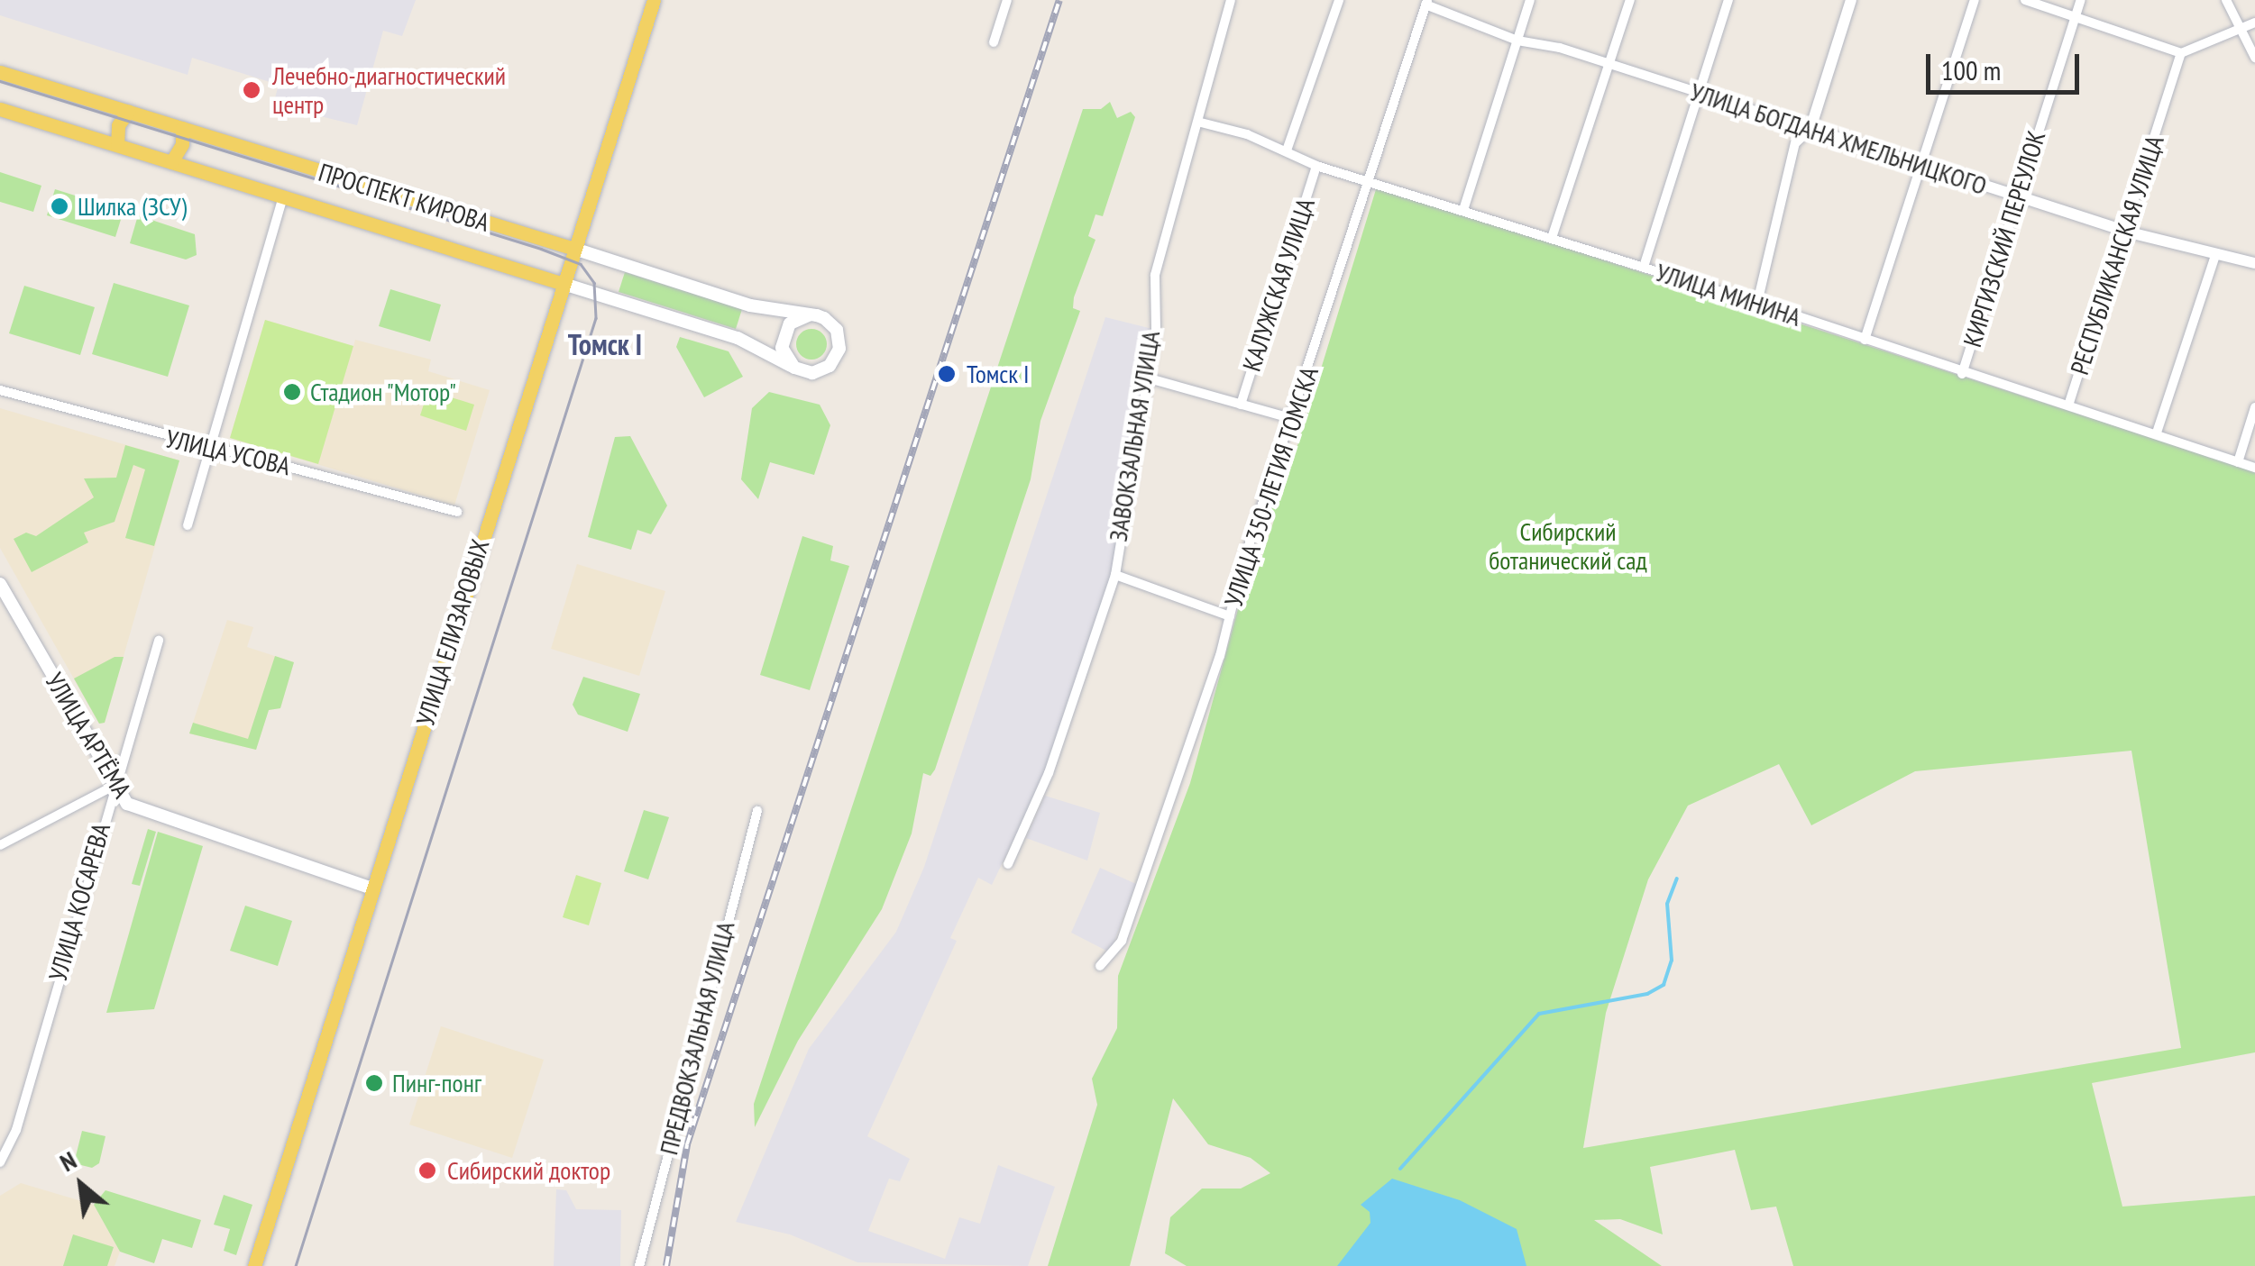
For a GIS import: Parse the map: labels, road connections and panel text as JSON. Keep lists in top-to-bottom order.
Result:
{
  "streets": {
    "main road": ["ПРОСПЕКТ КИРОВА", "УЛИЦА ЕЛИЗАРОВЫХ", "УЛИЦА АРТЁМА"],
    "street": [
      "УЛИЦА БОГДАНА ХМЕЛЬНИЦКОГО",
      "КИРГИЗСКИЙ ПЕРЕУЛОК",
      "РЕСПУБЛИКАНСКАЯ УЛИЦА",
      "КАЛУЖСКАЯ УЛИЦА",
      "УЛИЦА МИНИНА",
      "ЗАВОКЗАЛЬНАЯ УЛИЦА",
      "УЛИЦА УСОВА",
      "УЛИЦА 350-ЛЕТИЯ ТОМСКА",
      "УЛИЦА КОСАРЕВА",
      "ПРЕДВОКЗАЛЬНАЯ УЛИЦА"
    ]
  },
  "crossings": [
    ["УЛИЦА БОГДАНА ХМЕЛЬНИЦКОГО", "КИРГИЗСКИЙ ПЕРЕУЛОК"],
    ["УЛИЦА БОГДАНА ХМЕЛЬНИЦКОГО", "РЕСПУБЛИКАНСКАЯ УЛИЦА"],
    ["УЛИЦА БОГДАНА ХМЕЛЬНИЦКОГО", "УЛИЦА 350-ЛЕТИЯ ТОМСКА"],
    ["ПРОСПЕКТ КИРОВА", "УЛИЦА ЕЛИЗАРОВЫХ"],
    ["КИРГИЗСКИЙ ПЕРЕУЛОК", "УЛИЦА МИНИНА"],
    ["РЕСПУБЛИКАНСКАЯ УЛИЦА", "УЛИЦА МИНИНА"],
    ["КАЛУЖСКАЯ УЛИЦА", "УЛИЦА МИНИНА"],
    ["КАЛУЖСКАЯ УЛИЦА", "ЗАВОКЗАЛЬНАЯ УЛИЦА"],
    ["КАЛУЖСКАЯ УЛИЦА", "УЛИЦА 350-ЛЕТИЯ ТОМСКА"],
    ["УЛИЦА МИНИНА", "ЗАВОКЗАЛЬНАЯ УЛИЦА"],
    ["УЛИЦА МИНИНА", "УЛИЦА 350-ЛЕТИЯ ТОМСКА"],
    ["УЛИЦА ЕЛИЗАРОВЫХ", "УЛИЦА АРТЁМА"],
    ["УЛИЦА АРТЁМА", "УЛИЦА КОСАРЕВА"]
  ],
  "districts": ["Томск I"],
  "parks": ["Сибирский ботанический сад"],
  "places": [
    "Лечебно-диагностический центр",
    "Шилка (ЗСУ)",
    "Томск I",
    "Стадион \"Мотор\"",
    "Пинг-понг",
    "Сибирский доктор"
  ],
  "scale_bar": "100 m",
  "north": "top left"
}
